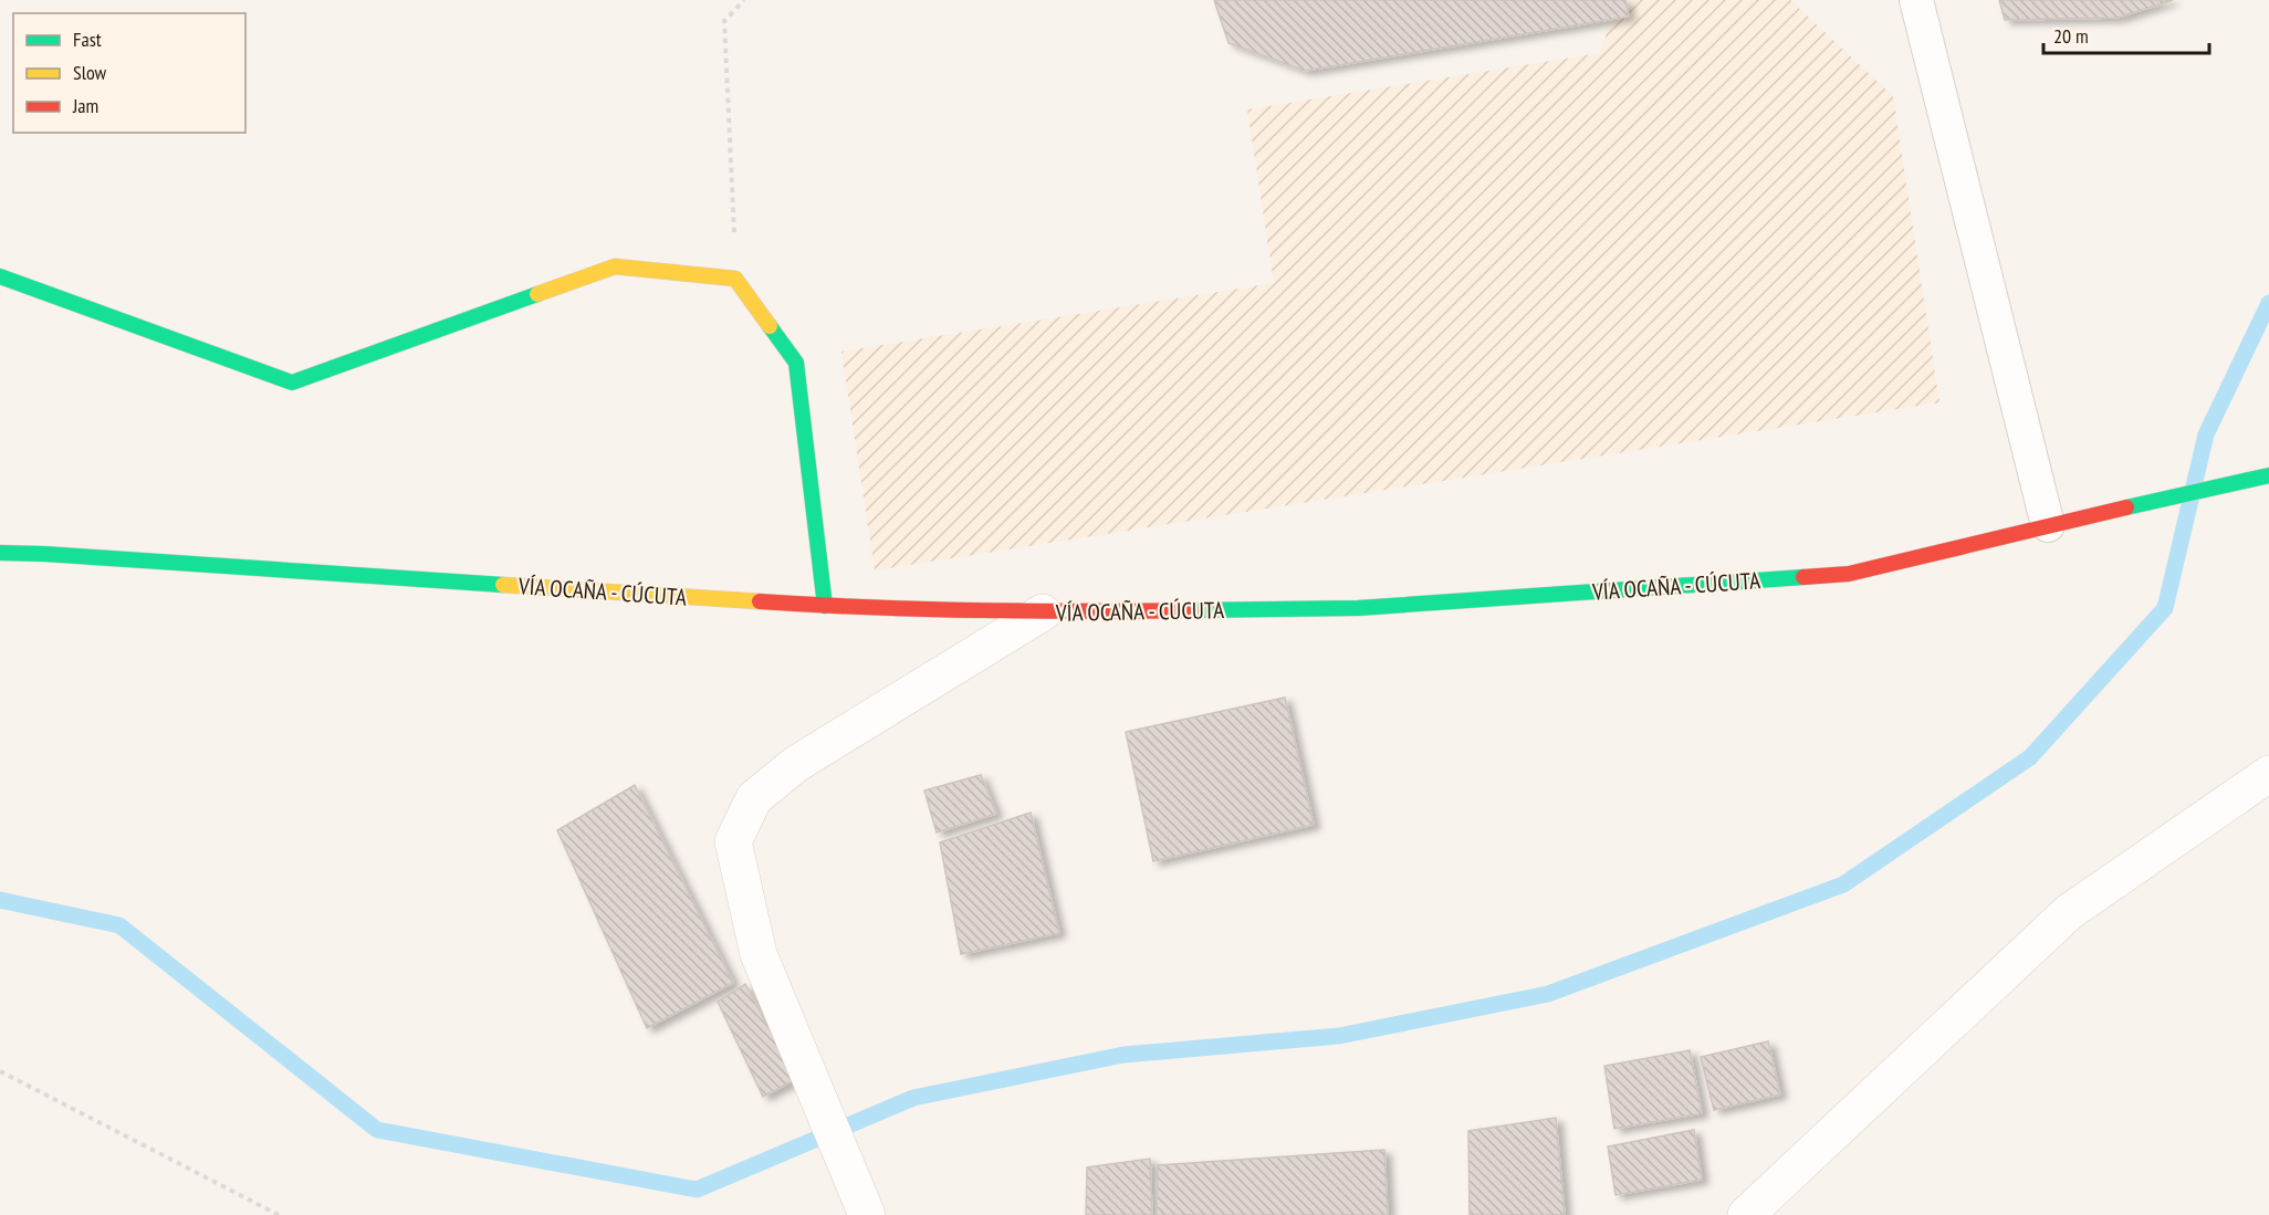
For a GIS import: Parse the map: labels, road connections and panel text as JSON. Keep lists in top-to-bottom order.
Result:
{
  "streets": {
    "main road": ["VÍA OCAÑA - CÚCUTA"]
  },
  "legend": ["Fast", "Slow", "Jam"],
  "scale_bar": "20 m"
}
